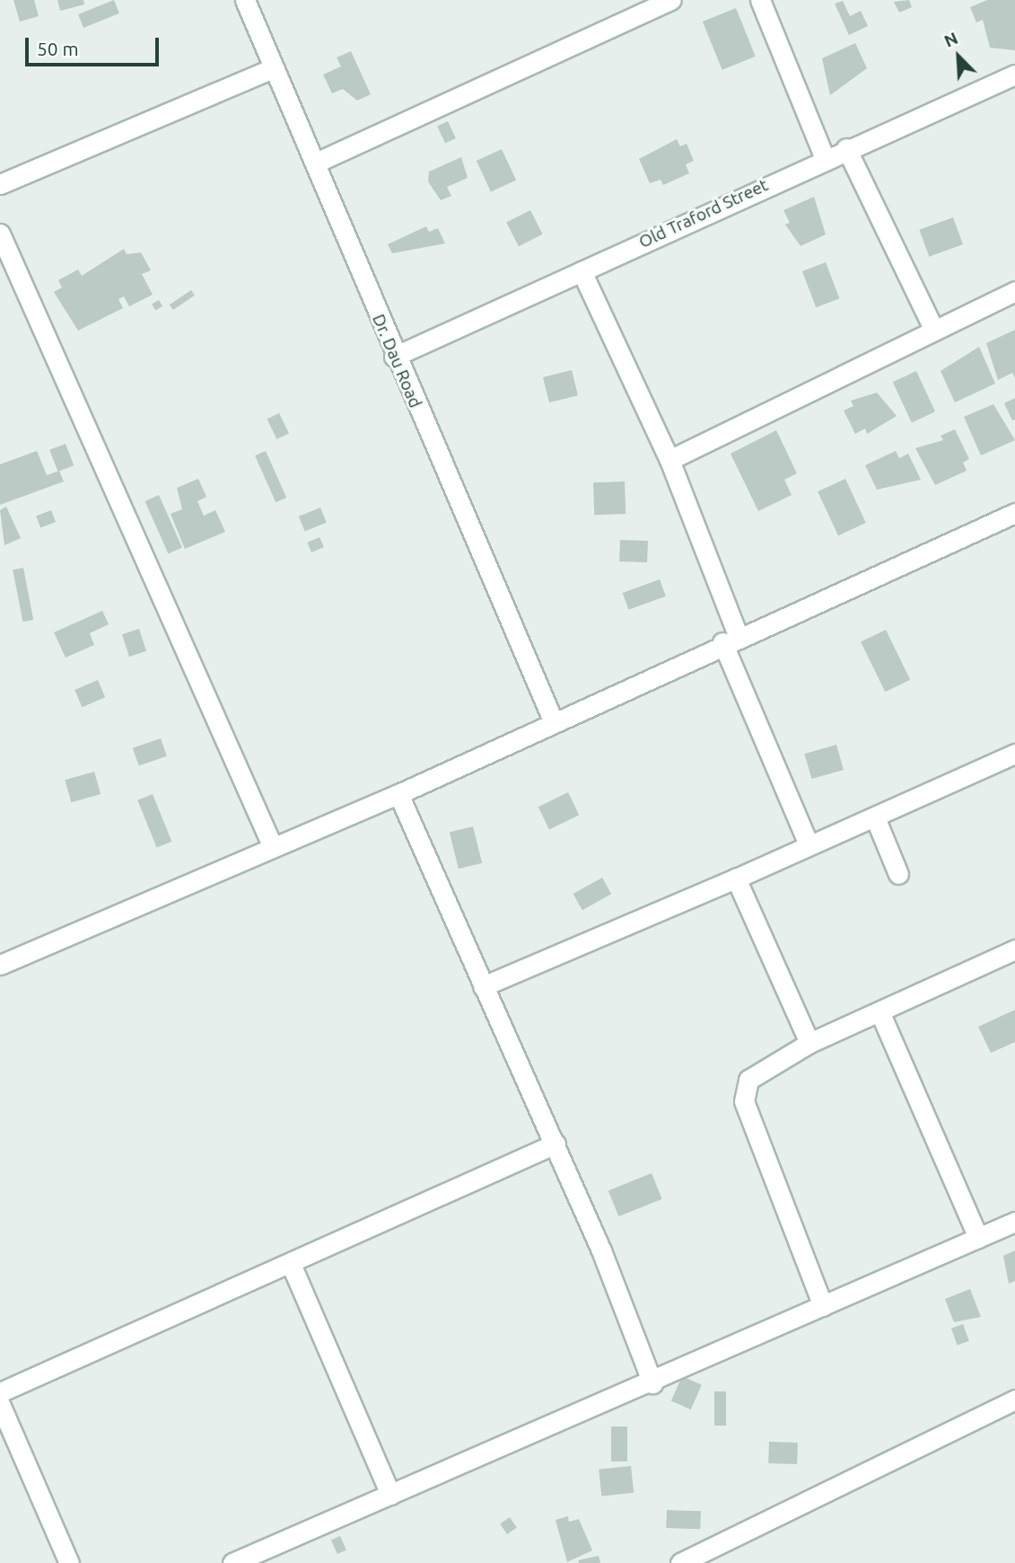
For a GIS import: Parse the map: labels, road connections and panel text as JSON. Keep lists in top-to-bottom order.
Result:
{
  "streets": {
    "street": ["Old Traford Street", "Dr. Dau Road"]
  },
  "crossings": [
    ["Old Traford Street", "Dr. Dau Road"]
  ],
  "scale_bar": "50 m",
  "north": "top left"
}
